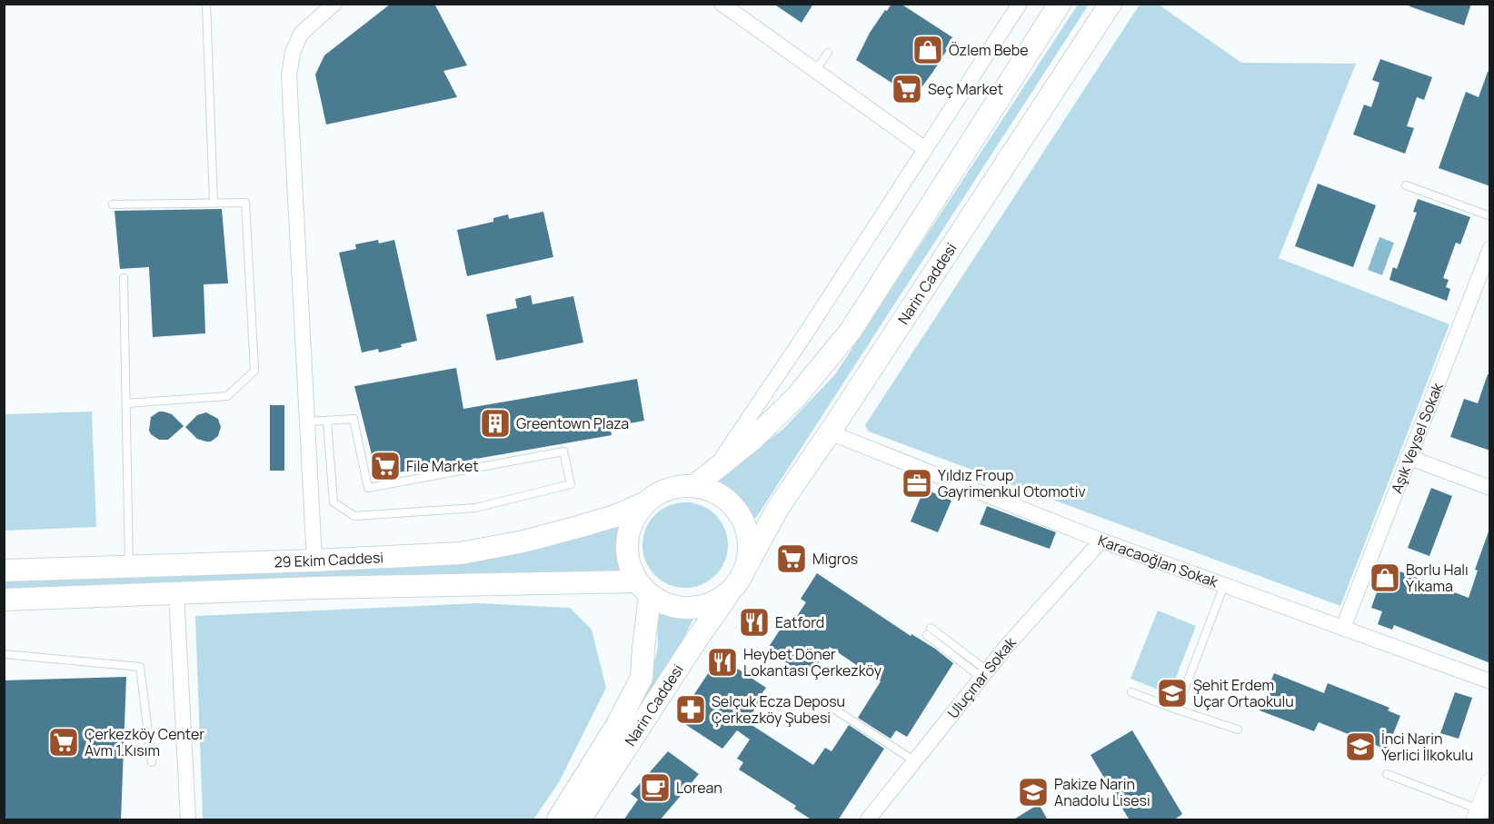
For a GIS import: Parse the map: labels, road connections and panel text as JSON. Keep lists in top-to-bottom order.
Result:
{
  "streets": {
    "main road": ["Narin Caddesi", "29 Ekim Caddesi"],
    "street": ["Aşık Veysel Sokak", "Karacaoğlan Sokak", "Uluçınar Sokak"]
  },
  "crossings": [
    ["Narin Caddesi", "29 Ekim Caddesi"],
    ["Narin Caddesi", "Karacaoğlan Sokak"],
    ["Aşık Veysel Sokak", "Karacaoğlan Sokak"],
    ["Karacaoğlan Sokak", "Uluçınar Sokak"]
  ],
  "places": {
    "shop": ["Özlem Bebe", "Borlu Halı Yıkama"],
    "supermarket": [
      "Seç Market",
      "File Market",
      "Migros",
      "Çerkezköy Center Avm 1.Kısım"
    ],
    "building": ["Greentown Plaza"],
    "office": ["Yıldız Froup Gayrimenkul Otomotiv"],
    "restaurant": ["Eatford", "Heybet Döner Lokantası Çerkezköy"],
    "school or university": ["Şehit Erdem Uçar Ortaokulu", "İnci Narin Yerlici İlkokulu", "Pakize Narin Anadolu Lisesi"],
    "pharmacy": ["Selçuk Ecza Deposu Çerkezköy Şubesi"],
    "cafe": ["Lorean"]
  }
}
